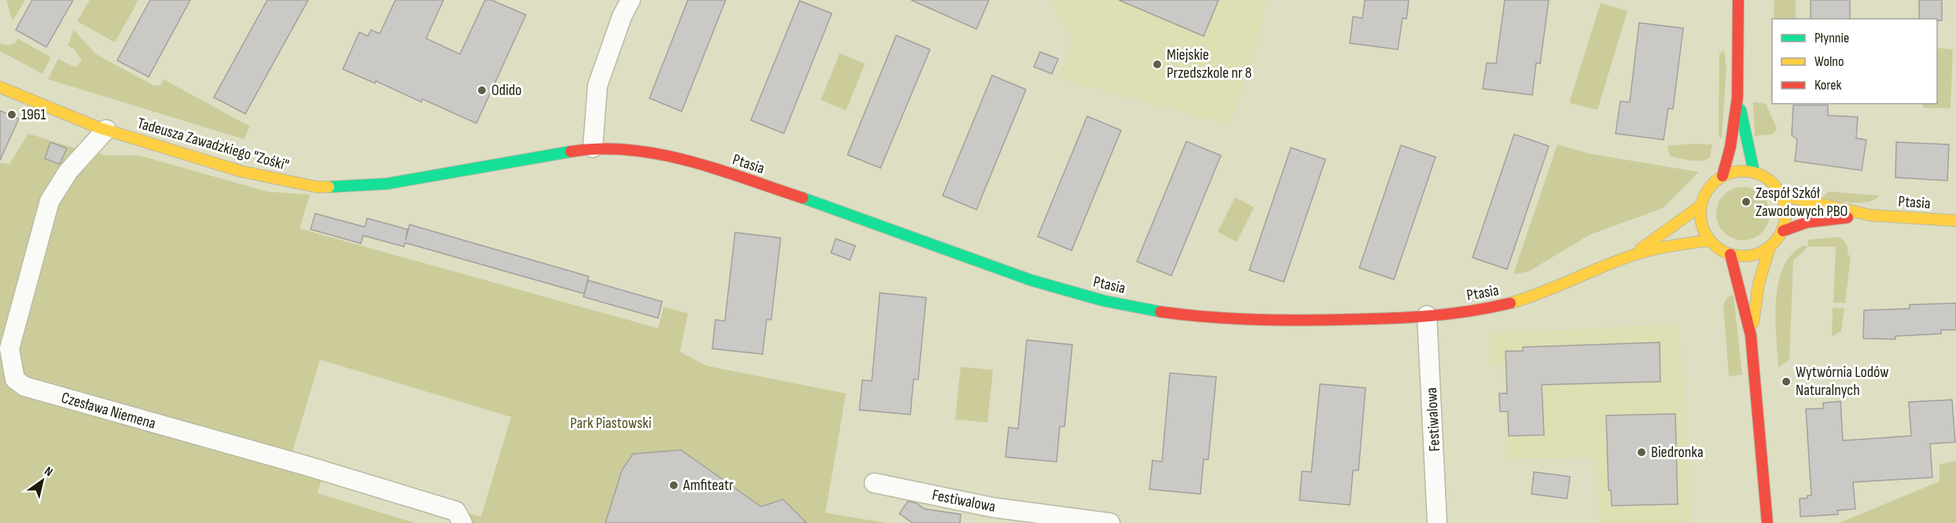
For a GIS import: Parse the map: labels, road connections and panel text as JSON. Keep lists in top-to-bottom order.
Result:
{
  "streets": {
    "street": [
      "Tadeusza Zawadzkiego \"Zośki\"",
      "Ptasia",
      "Czesława Niemena",
      "Festiwalowa"
    ]
  },
  "crossings": [
    ["Tadeusza Zawadzkiego \"Zośki\"", "Ptasia"],
    ["Tadeusza Zawadzkiego \"Zośki\"", "Czesława Niemena"],
    ["Ptasia", "Festiwalowa"]
  ],
  "parks": ["Park Piastowski"],
  "places": [
    "Miejskie Przedszkole nr 8",
    "Odido",
    "1961",
    "Zespół Szkół Zawodowych PBO",
    "Wytwórnia Lodów Naturalnych",
    "Biedronka",
    "Amfiteatr"
  ],
  "legend": ["Płynnie", "Wolno", "Korek"],
  "north": "top right"
}
